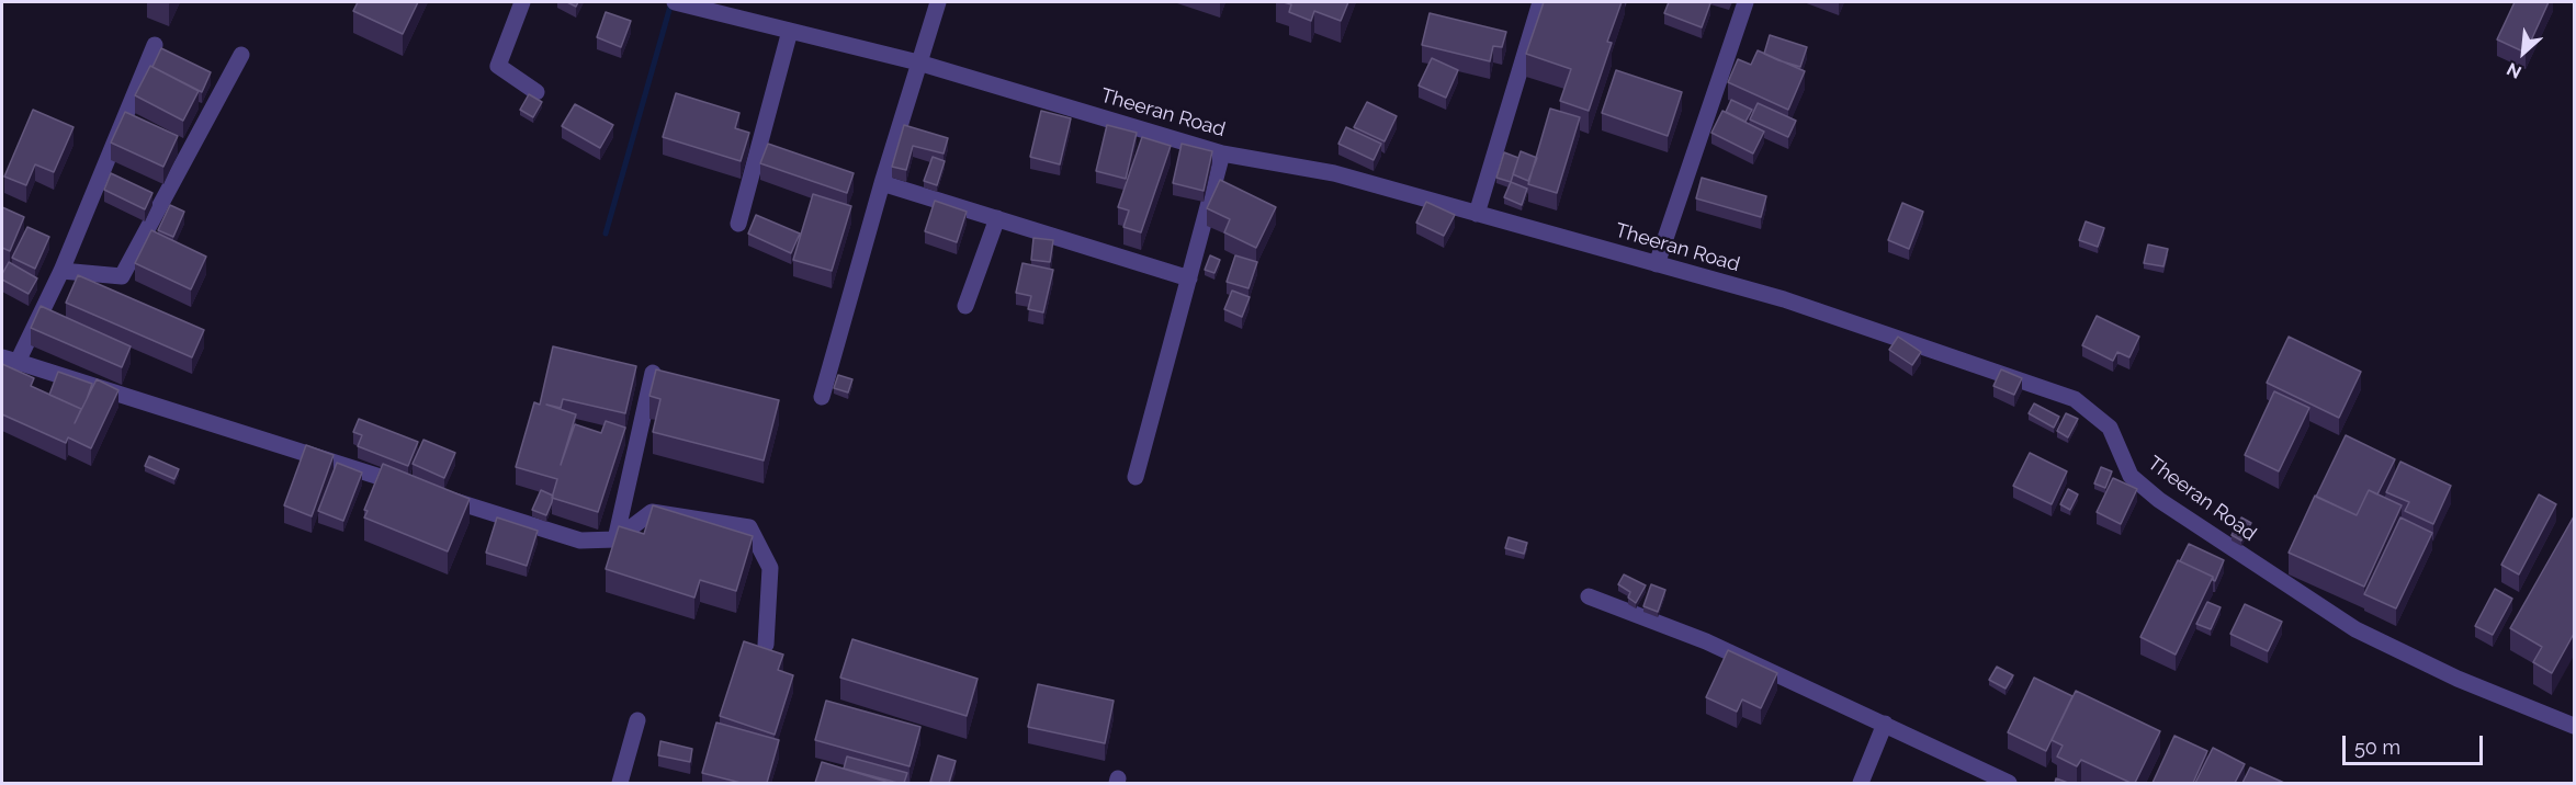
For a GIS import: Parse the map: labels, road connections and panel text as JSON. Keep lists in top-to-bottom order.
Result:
{
  "streets": {
    "street": ["Theeran Road"]
  },
  "scale_bar": "50 m",
  "north": "bottom left"
}
